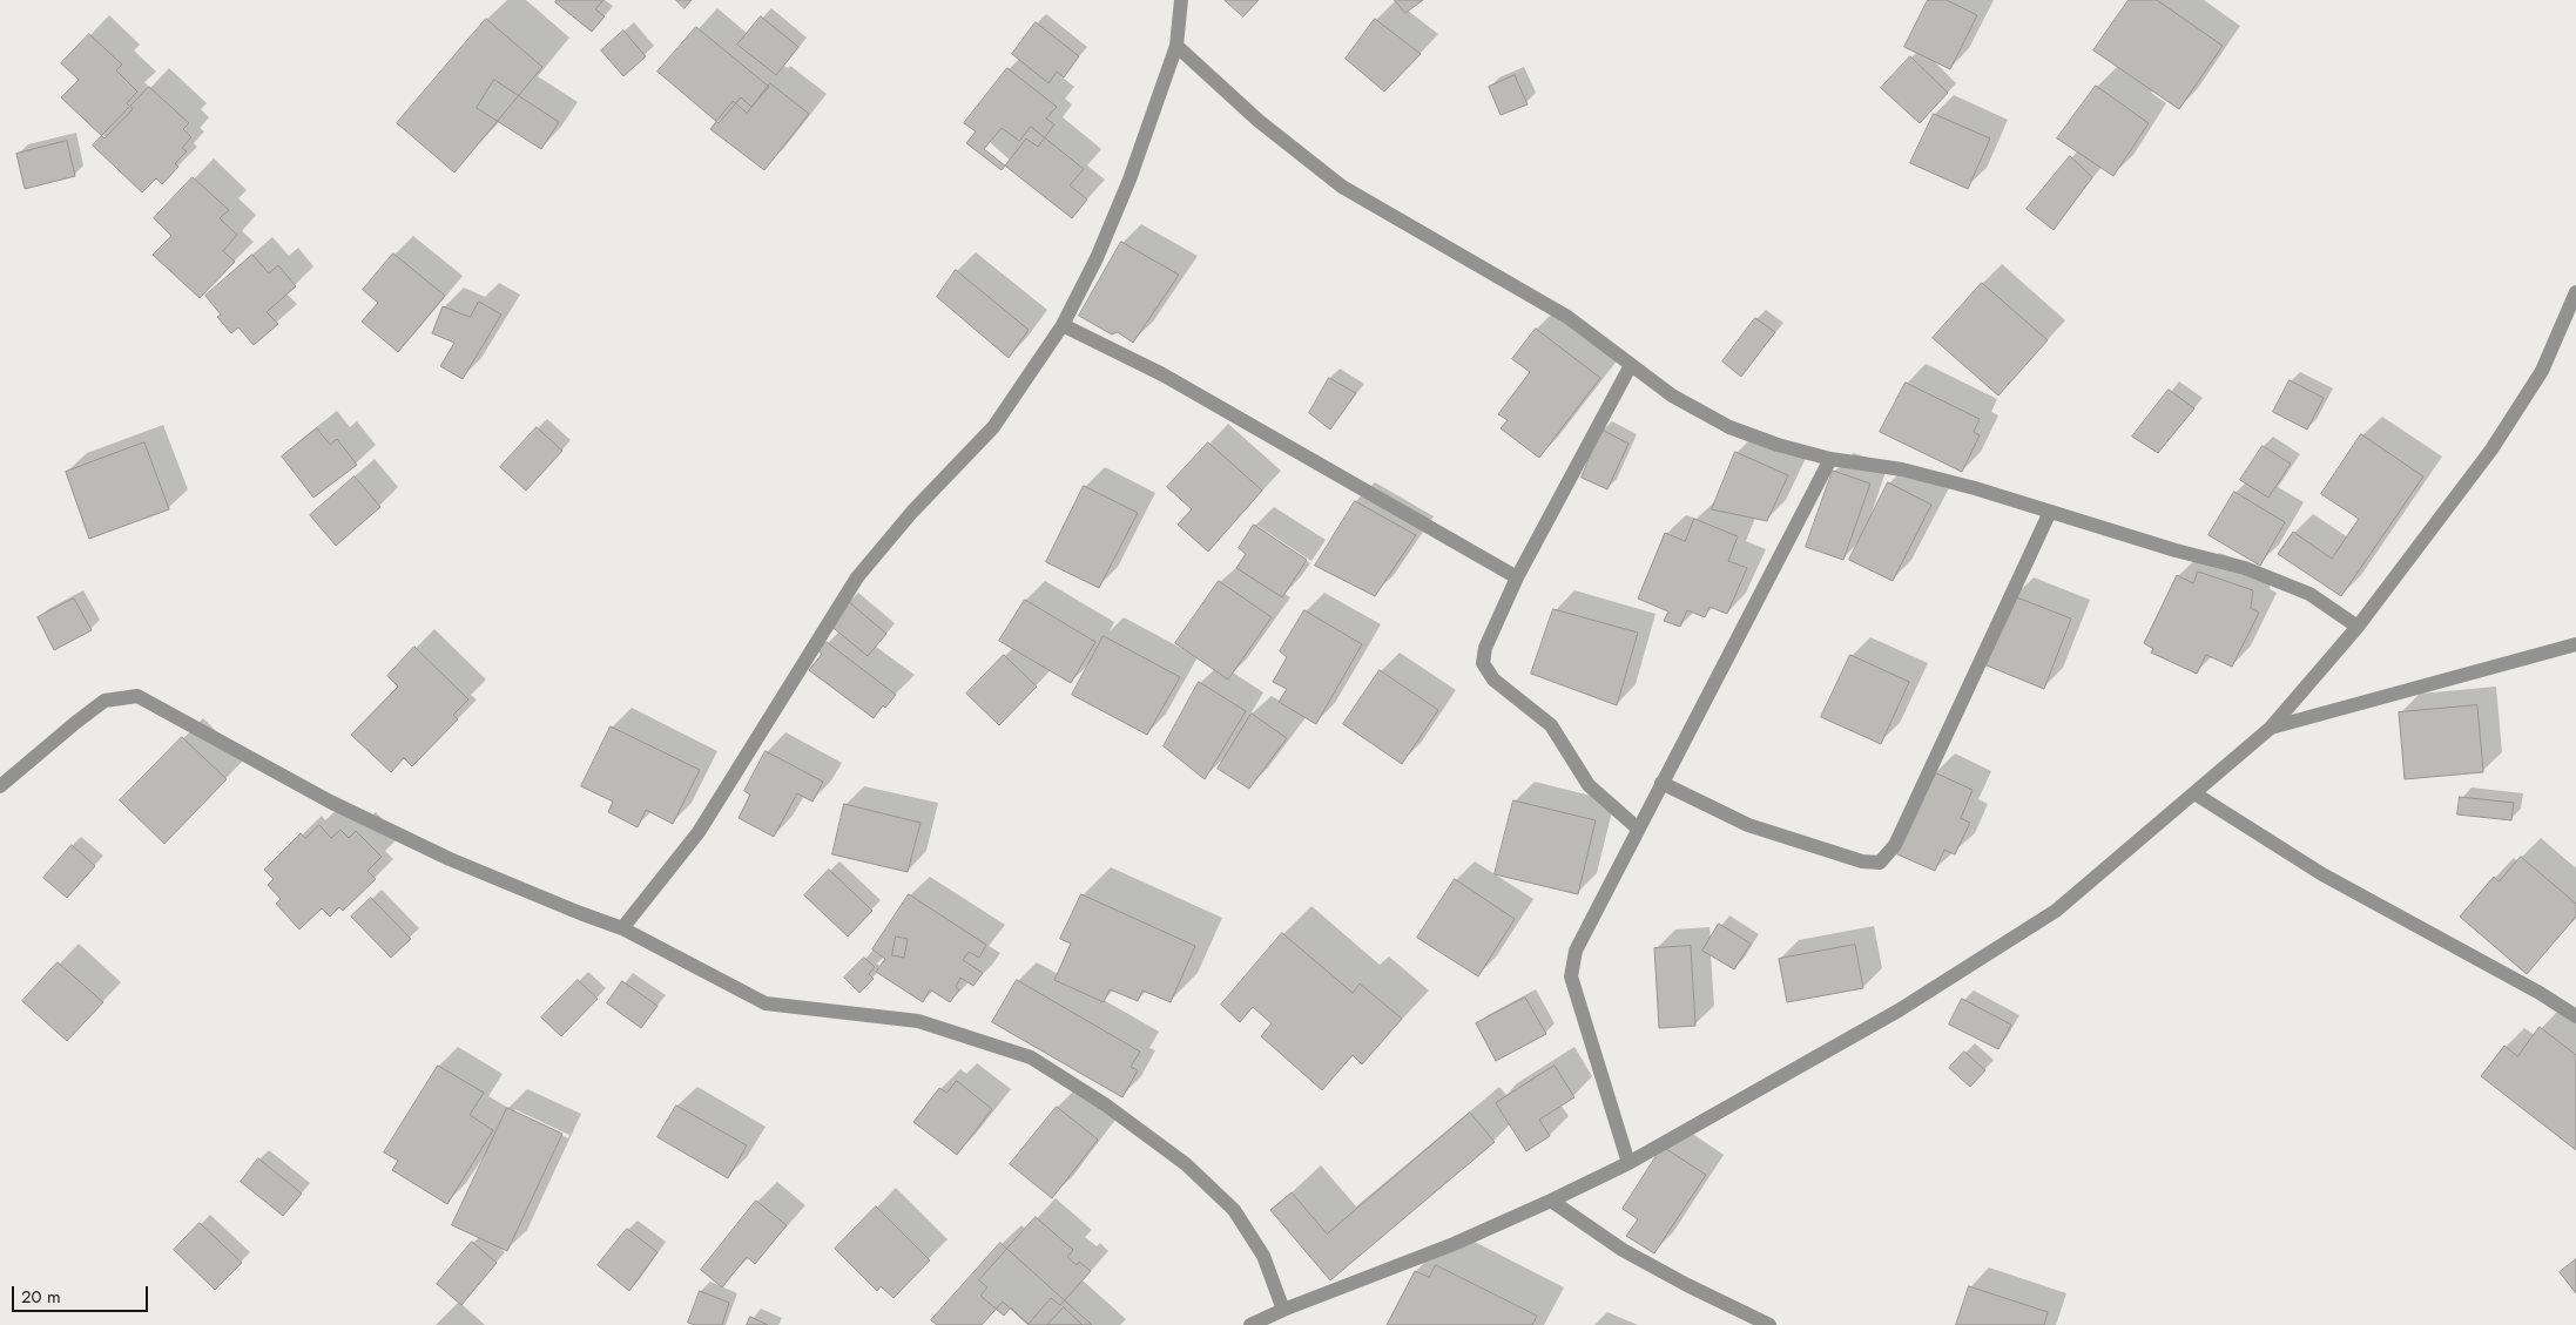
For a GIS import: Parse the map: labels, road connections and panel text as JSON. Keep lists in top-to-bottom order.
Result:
{
  "scale_bar": "20 m"
}
